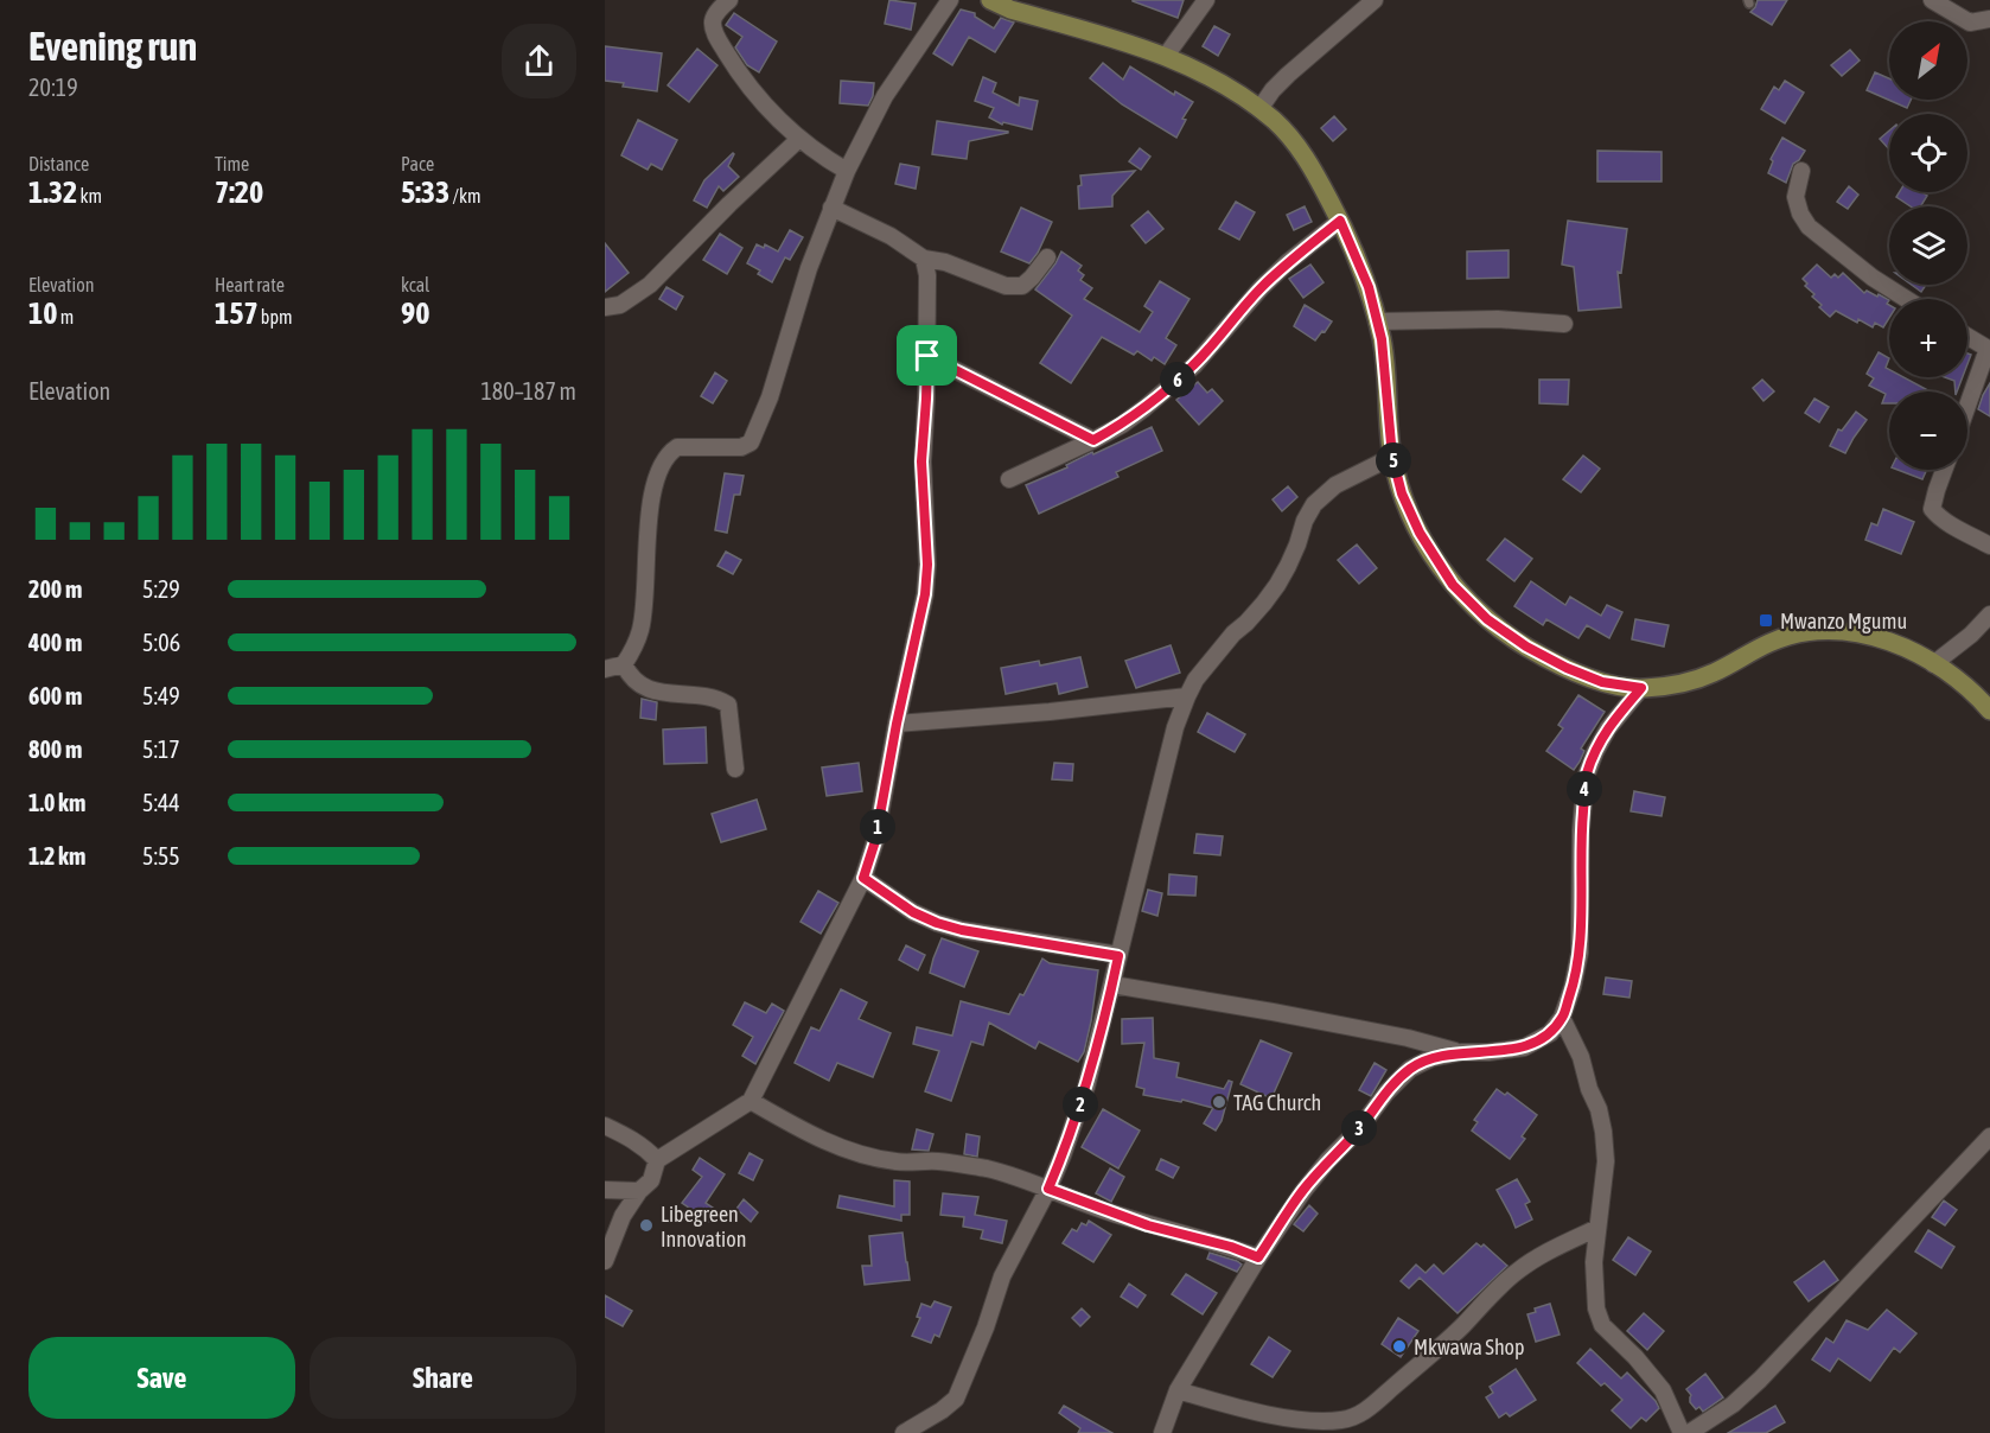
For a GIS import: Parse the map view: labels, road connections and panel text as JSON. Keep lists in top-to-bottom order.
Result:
{
  "places": {
    "transit": ["Mwanzo Mgumu"],
    "other": ["TAG Church", "Libegreen Innovation", "Mkwawa Shop"]
  },
  "north": "top right",
  "page": {
    "heading": ["Evening run", "20:19"],
    "map_buttons": ["+", "−"],
    "stats": [
      ["Distance", "1.32 km"],
      ["Time", "7:20"],
      ["Pace", "5:33 /km"],
      ["Elevation", "10 m"],
      ["Heart rate", "157 bpm"],
      ["kcal", "90"]
    ],
    "pins": [
      "6",
      "5",
      "4",
      "1",
      "2",
      "3"
    ],
    "chart": ["Elevation", "180–187 m"],
    "list": [
      {
        "name": "200 m",
        "note": "5:29"
      },
      {
        "name": "400 m",
        "note": "5:06"
      },
      {
        "name": "600 m",
        "note": "5:49"
      },
      {
        "name": "800 m",
        "note": "5:17"
      },
      {
        "name": "1.0 km",
        "note": "5:44"
      },
      {
        "name": "1.2 km",
        "note": "5:55"
      }
    ],
    "buttons": ["Save", "Share"]
  }
}
